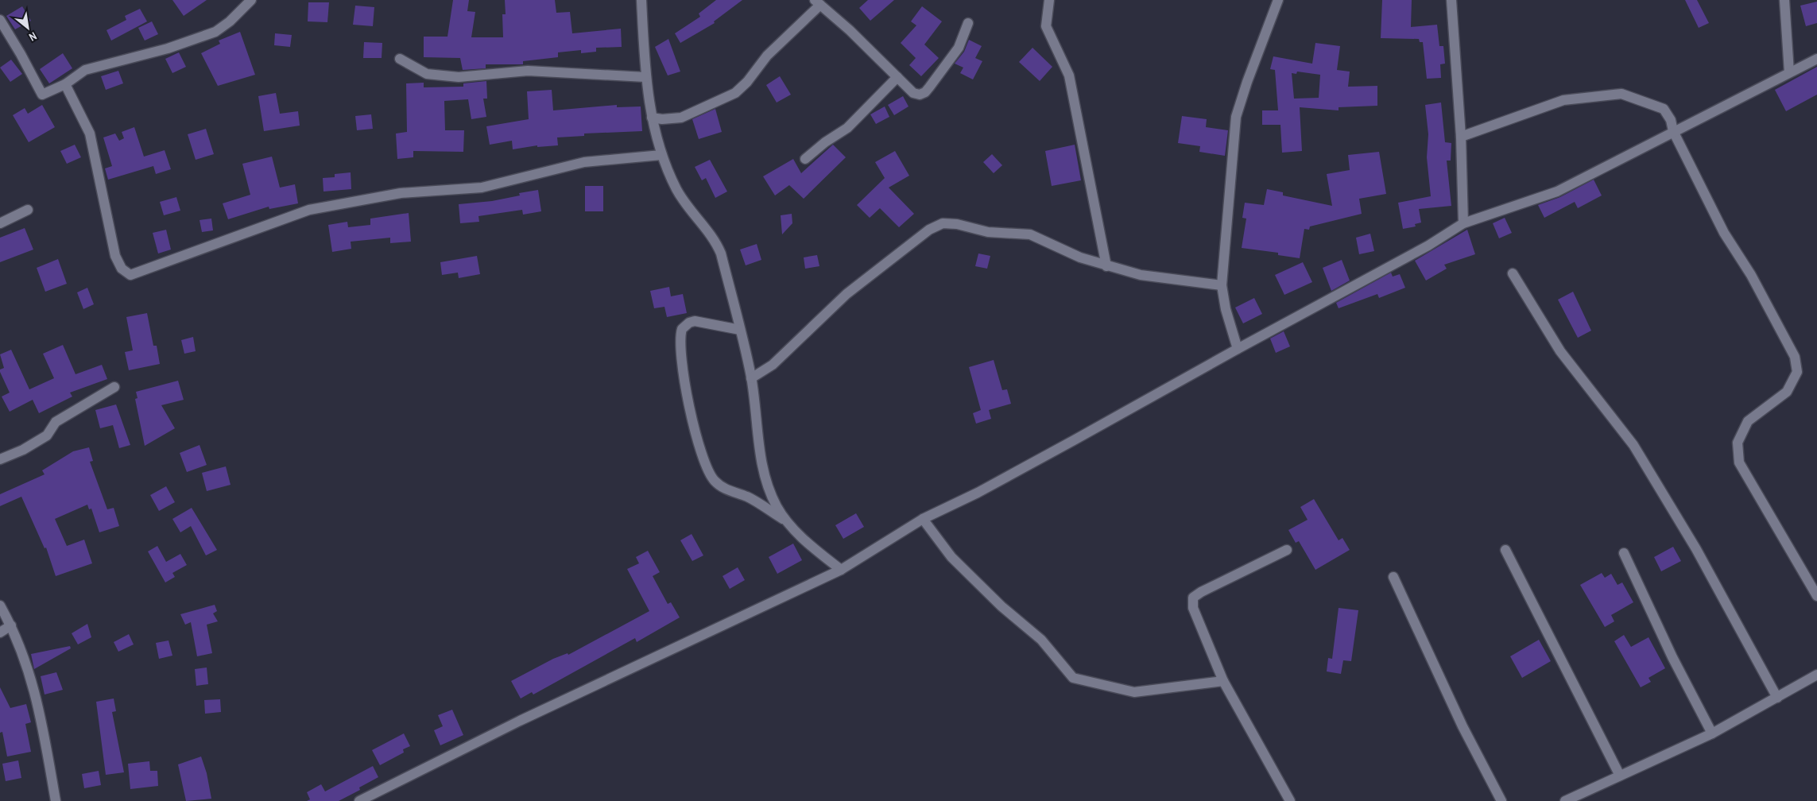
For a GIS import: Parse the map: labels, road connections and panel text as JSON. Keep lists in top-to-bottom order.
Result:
{
  "north": "bottom right"
}
